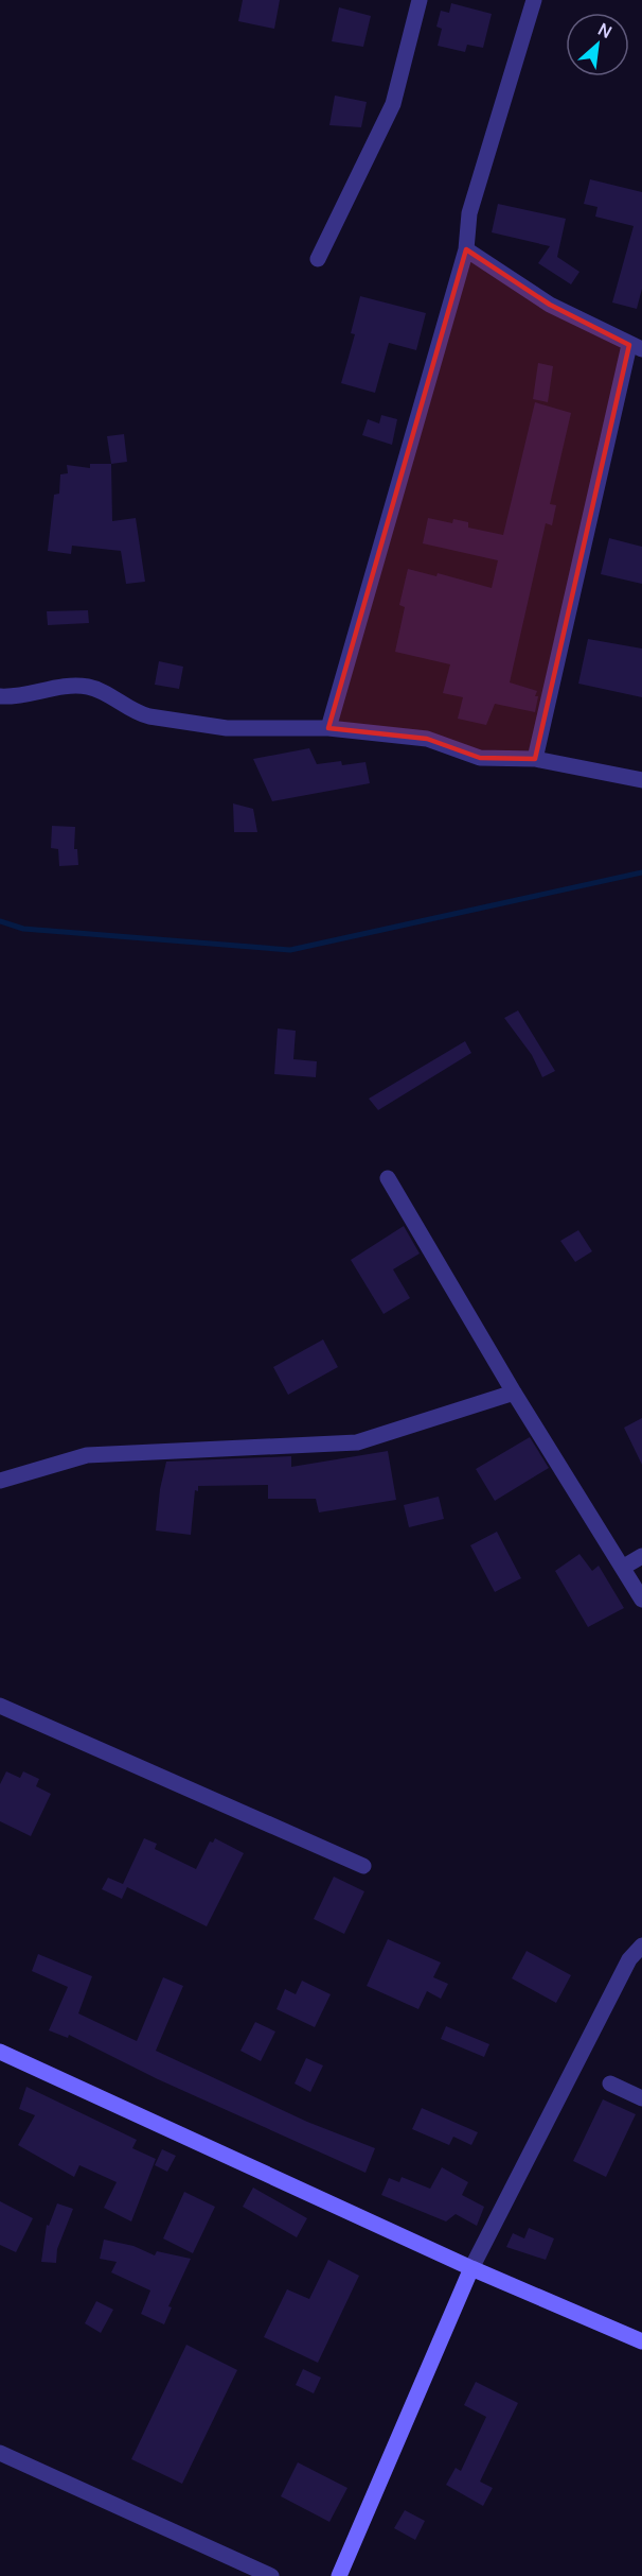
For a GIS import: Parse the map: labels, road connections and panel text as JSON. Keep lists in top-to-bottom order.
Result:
{
  "north": "top right"
}
